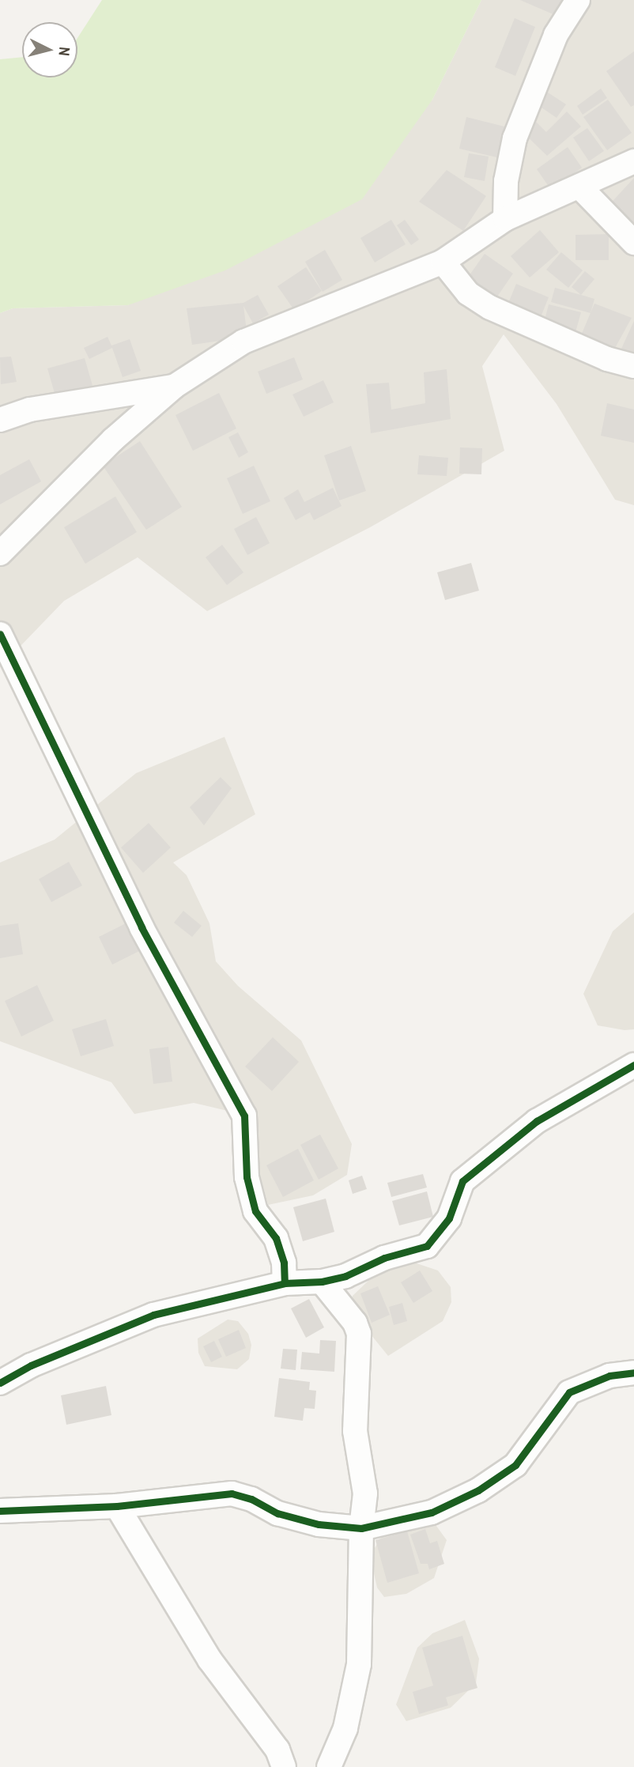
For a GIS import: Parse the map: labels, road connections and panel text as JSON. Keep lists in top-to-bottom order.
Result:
{
  "north": "right"
}
